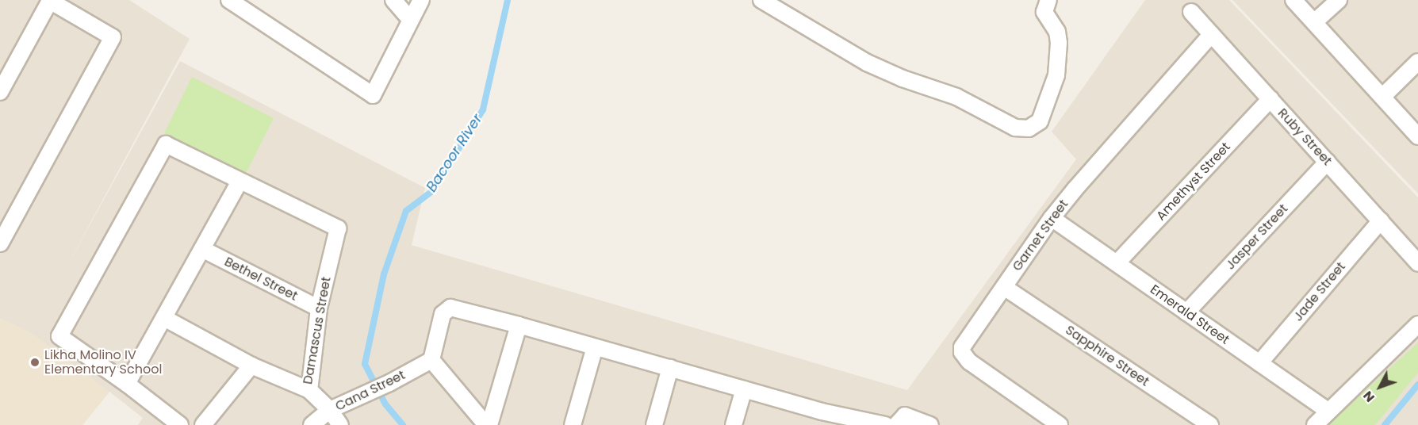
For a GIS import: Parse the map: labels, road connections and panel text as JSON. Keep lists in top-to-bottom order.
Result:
{
  "streets": {
    "street": [
      "Ruby Street",
      "Amethyst Street",
      "Garnet Street",
      "Jasper Street",
      "Bethel Street",
      "Jade Street",
      "Emerald Street",
      "Damascus Street",
      "Sapphire Street",
      "Cana Street"
    ]
  },
  "crossings": [
    ["Ruby Street", "Amethyst Street"],
    ["Ruby Street", "Garnet Street"],
    ["Ruby Street", "Jasper Street"],
    ["Ruby Street", "Jade Street"],
    ["Amethyst Street", "Emerald Street"],
    ["Garnet Street", "Emerald Street"],
    ["Garnet Street", "Sapphire Street"],
    ["Jasper Street", "Emerald Street"],
    ["Bethel Street", "Damascus Street"],
    ["Jade Street", "Emerald Street"]
  ],
  "water": ["Bacoor River"],
  "places": ["Likha Molino IV Elementary School"],
  "north": "bottom left"
}
